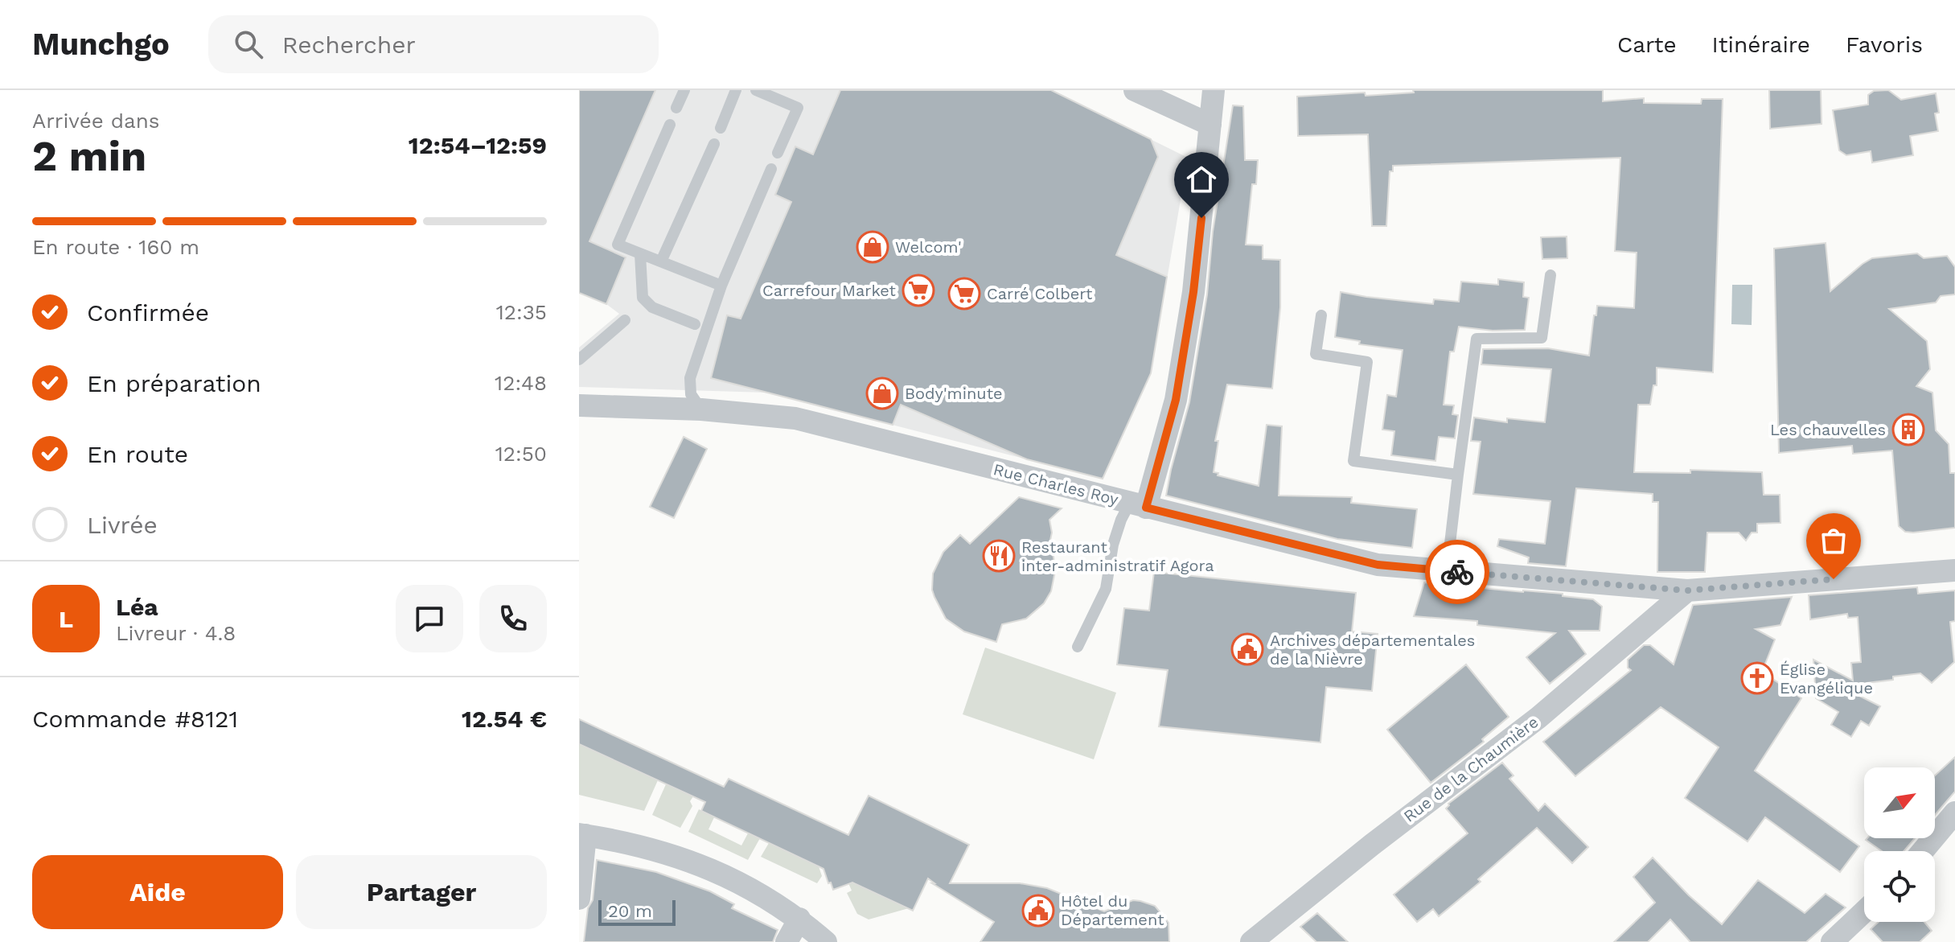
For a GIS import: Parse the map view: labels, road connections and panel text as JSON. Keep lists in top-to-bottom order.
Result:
{
  "streets": {
    "street": ["Rue Charles Roy", "Rue de la Chaumière"]
  },
  "crossings": [
    ["Rue Charles Roy", "Rue de la Chaumière"]
  ],
  "places": {
    "shop": ["Welcom'", "Body'minute"],
    "supermarket": ["Carrefour Market", "Carré Colbert"],
    "building": ["Les chauvelles"],
    "restaurant": ["Restaurant inter-administratif Agora"],
    "public building": ["Archives départementales de la Nièvre", "Hôtel du Département"],
    "church": ["Église Evangélique"]
  },
  "scale_bar": "20 m",
  "north": "top right",
  "page": {
    "header": "Munchgo",
    "search": "Rechercher",
    "nav": ["Carte", "Itinéraire", "Favoris"],
    "heading": ["2 min", "Arrivée dans", "12:54–12:59"],
    "panel": [
      "Léa",
      "Livreur · 4.8",
      "Commande #8121",
      "12.54 €"
    ],
    "bar": "En route · 160 m",
    "list": [
      ["Confirmée", "12:35"],
      ["En préparation", "12:48"],
      ["En route", "12:50"],
      "Livrée"
    ],
    "round": "L",
    "buttons": ["Aide", "Partager"],
    "scale": "20 m"
  }
}
